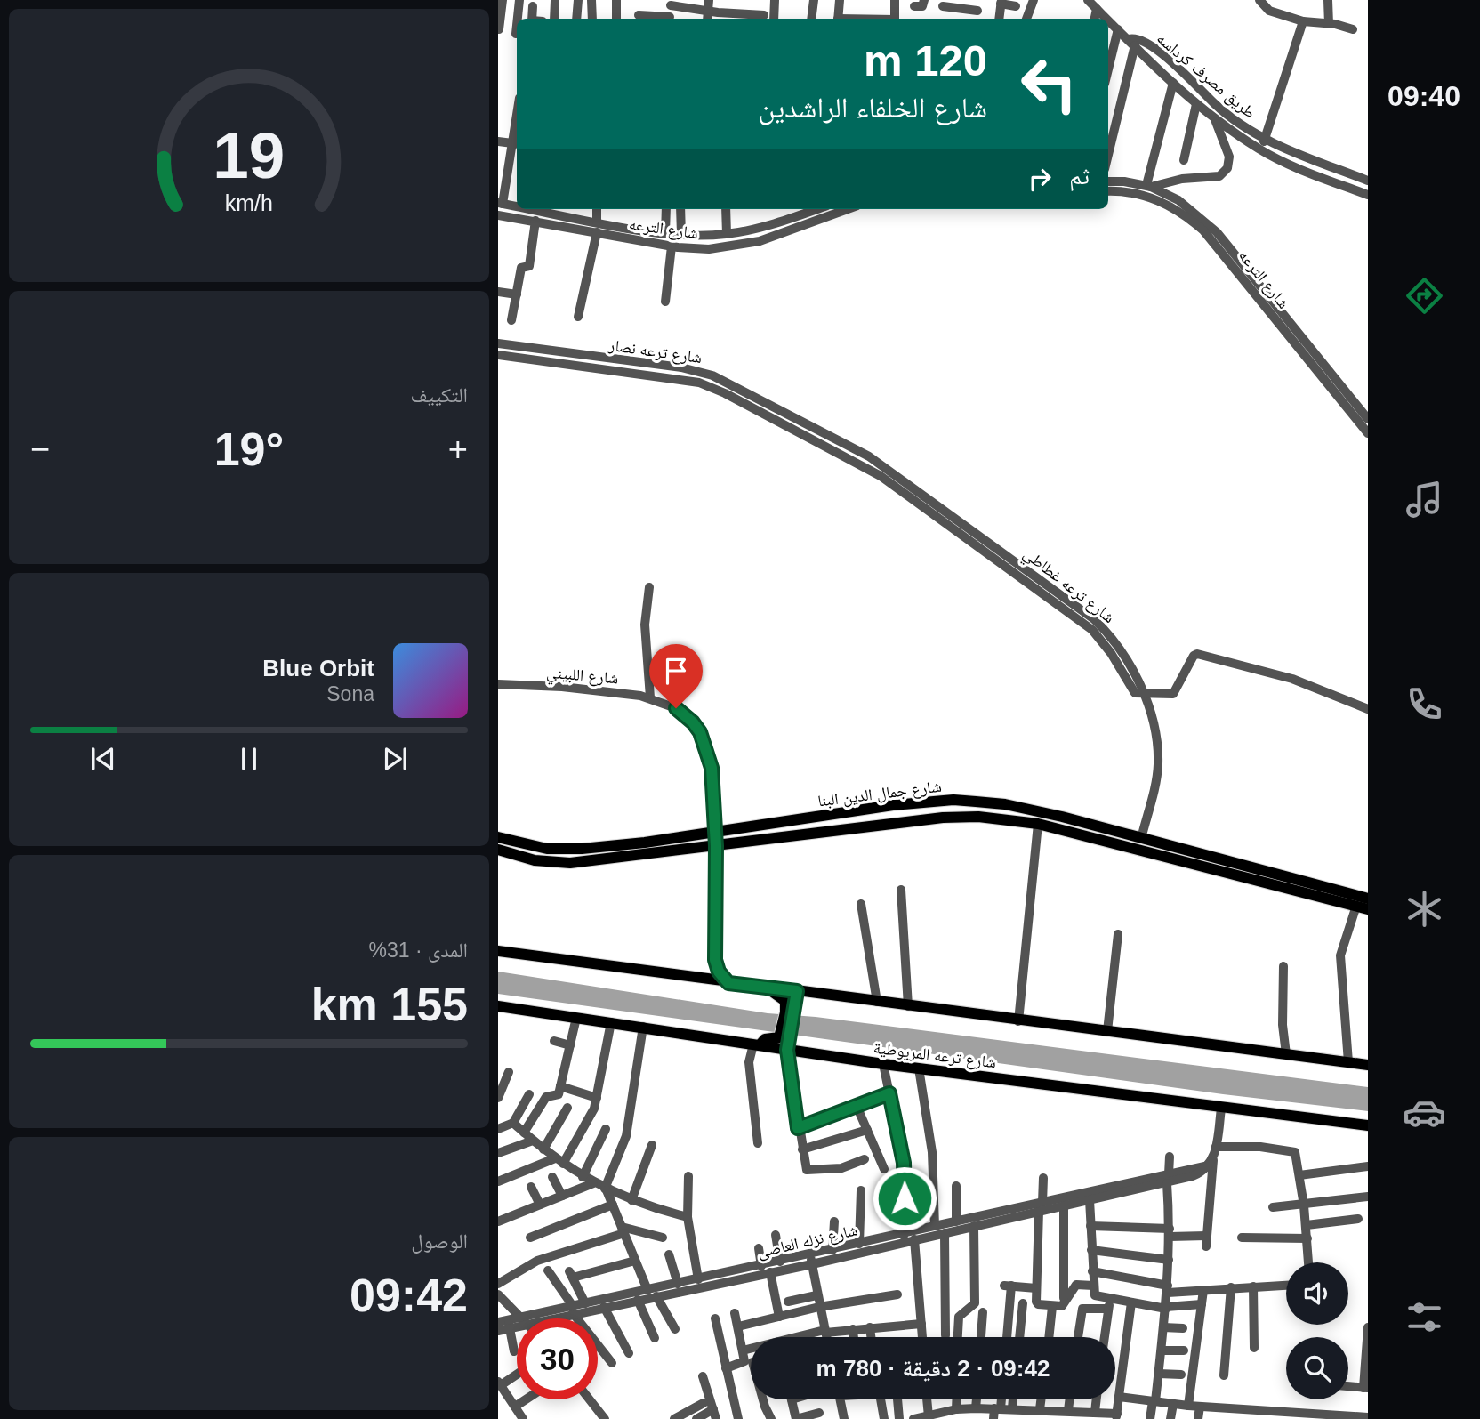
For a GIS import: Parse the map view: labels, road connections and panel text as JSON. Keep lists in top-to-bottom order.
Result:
{
  "streets": {
    "main road": ["شارع جمال الدين البنا", "شارع ترعه المريوطية"],
    "street": [
      "طريق مصرف كرداسه",
      "شارع الترعه",
      "شارع ترعه نصار",
      "شارع ترعه غطاطي",
      "شارع اللبيني",
      "شارع نزله العاصى"
    ]
  },
  "crossings": [
    ["طريق مصرف كرداسه", "شارع الترعه"],
    ["شارع ترعه نصار", "شارع ترعه غطاطي"],
    ["شارع ترعه غطاطي", "شارع جمال الدين البنا"],
    ["شارع اللبيني", "شارع جمال الدين البنا"]
  ],
  "page": {
    "tabs": "09:40",
    "turn": ["120 m", "شارع الخلفاء الراشدين"],
    "then": "ثم",
    "tile": [
      "التكييف",
      ["المدى · 31%", "155 km"],
      ["الوصول", "09:42"]
    ],
    "heat": ["−", "19°", "+"],
    "song": ["Blue Orbit", "Sona"],
    "limit": "30",
    "trip": "09:42 · 2 دقيقة · 780 m",
    "gauge": ["19", "km/h"]
  }
}
